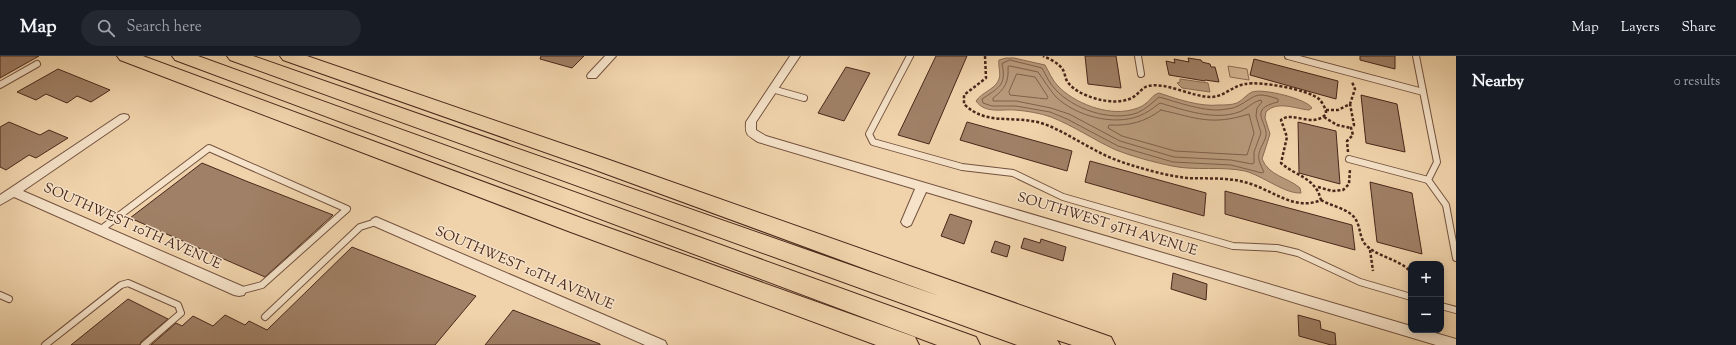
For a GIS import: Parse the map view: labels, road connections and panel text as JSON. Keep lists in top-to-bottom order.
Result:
{
  "streets": {
    "street": ["SOUTHWEST 9TH AVENUE", "SOUTHWEST 10TH AVENUE"]
  },
  "page": {
    "header": "Map",
    "search": "Search here",
    "nav": ["Map", "Layers", "Share"],
    "heading": ["Nearby", "0 results"],
    "map_buttons": ["+", "−"]
  }
}
